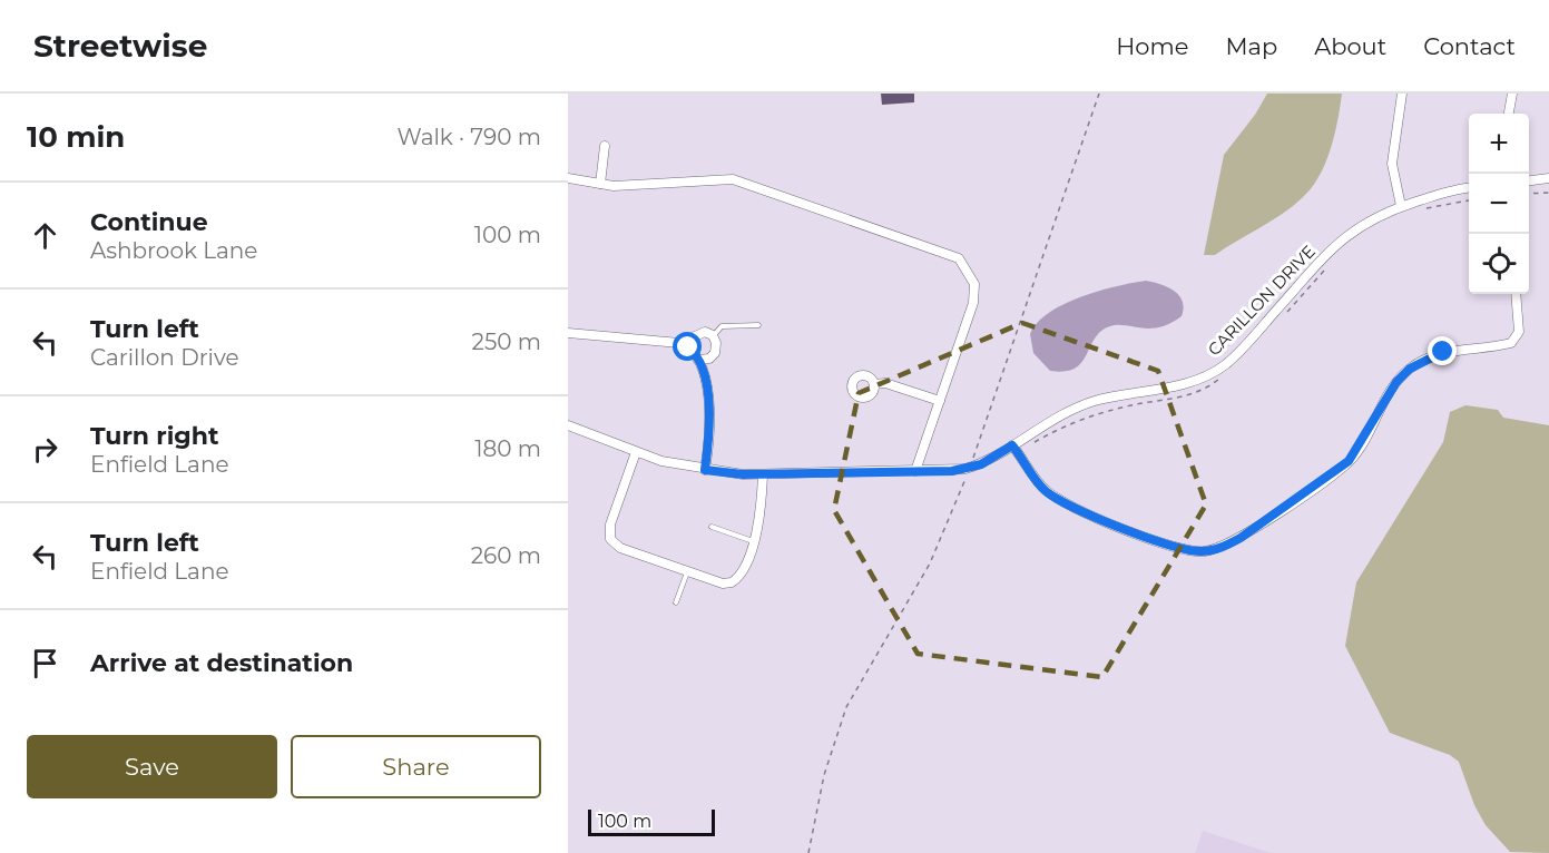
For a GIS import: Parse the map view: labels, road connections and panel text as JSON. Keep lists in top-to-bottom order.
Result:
{
  "streets": {
    "street": ["CARILLON DRIVE"]
  },
  "scale_bar": "100 m",
  "page": {
    "header": "Streetwise",
    "nav": [
      "Home",
      "Map",
      "About",
      "Contact"
    ],
    "heading": ["10 min", "Walk · 790 m"],
    "map_buttons": ["+", "−"],
    "list": [
      ["Continue", "Ashbrook Lane", "100 m"],
      ["Turn left", "Carillon Drive", "250 m"],
      ["Turn right", "Enfield Lane", "180 m"],
      ["Turn left", "Enfield Lane", "260 m"],
      "Arrive at destination"
    ],
    "buttons": ["Save", "Share"],
    "scale": "100 m"
  }
}
